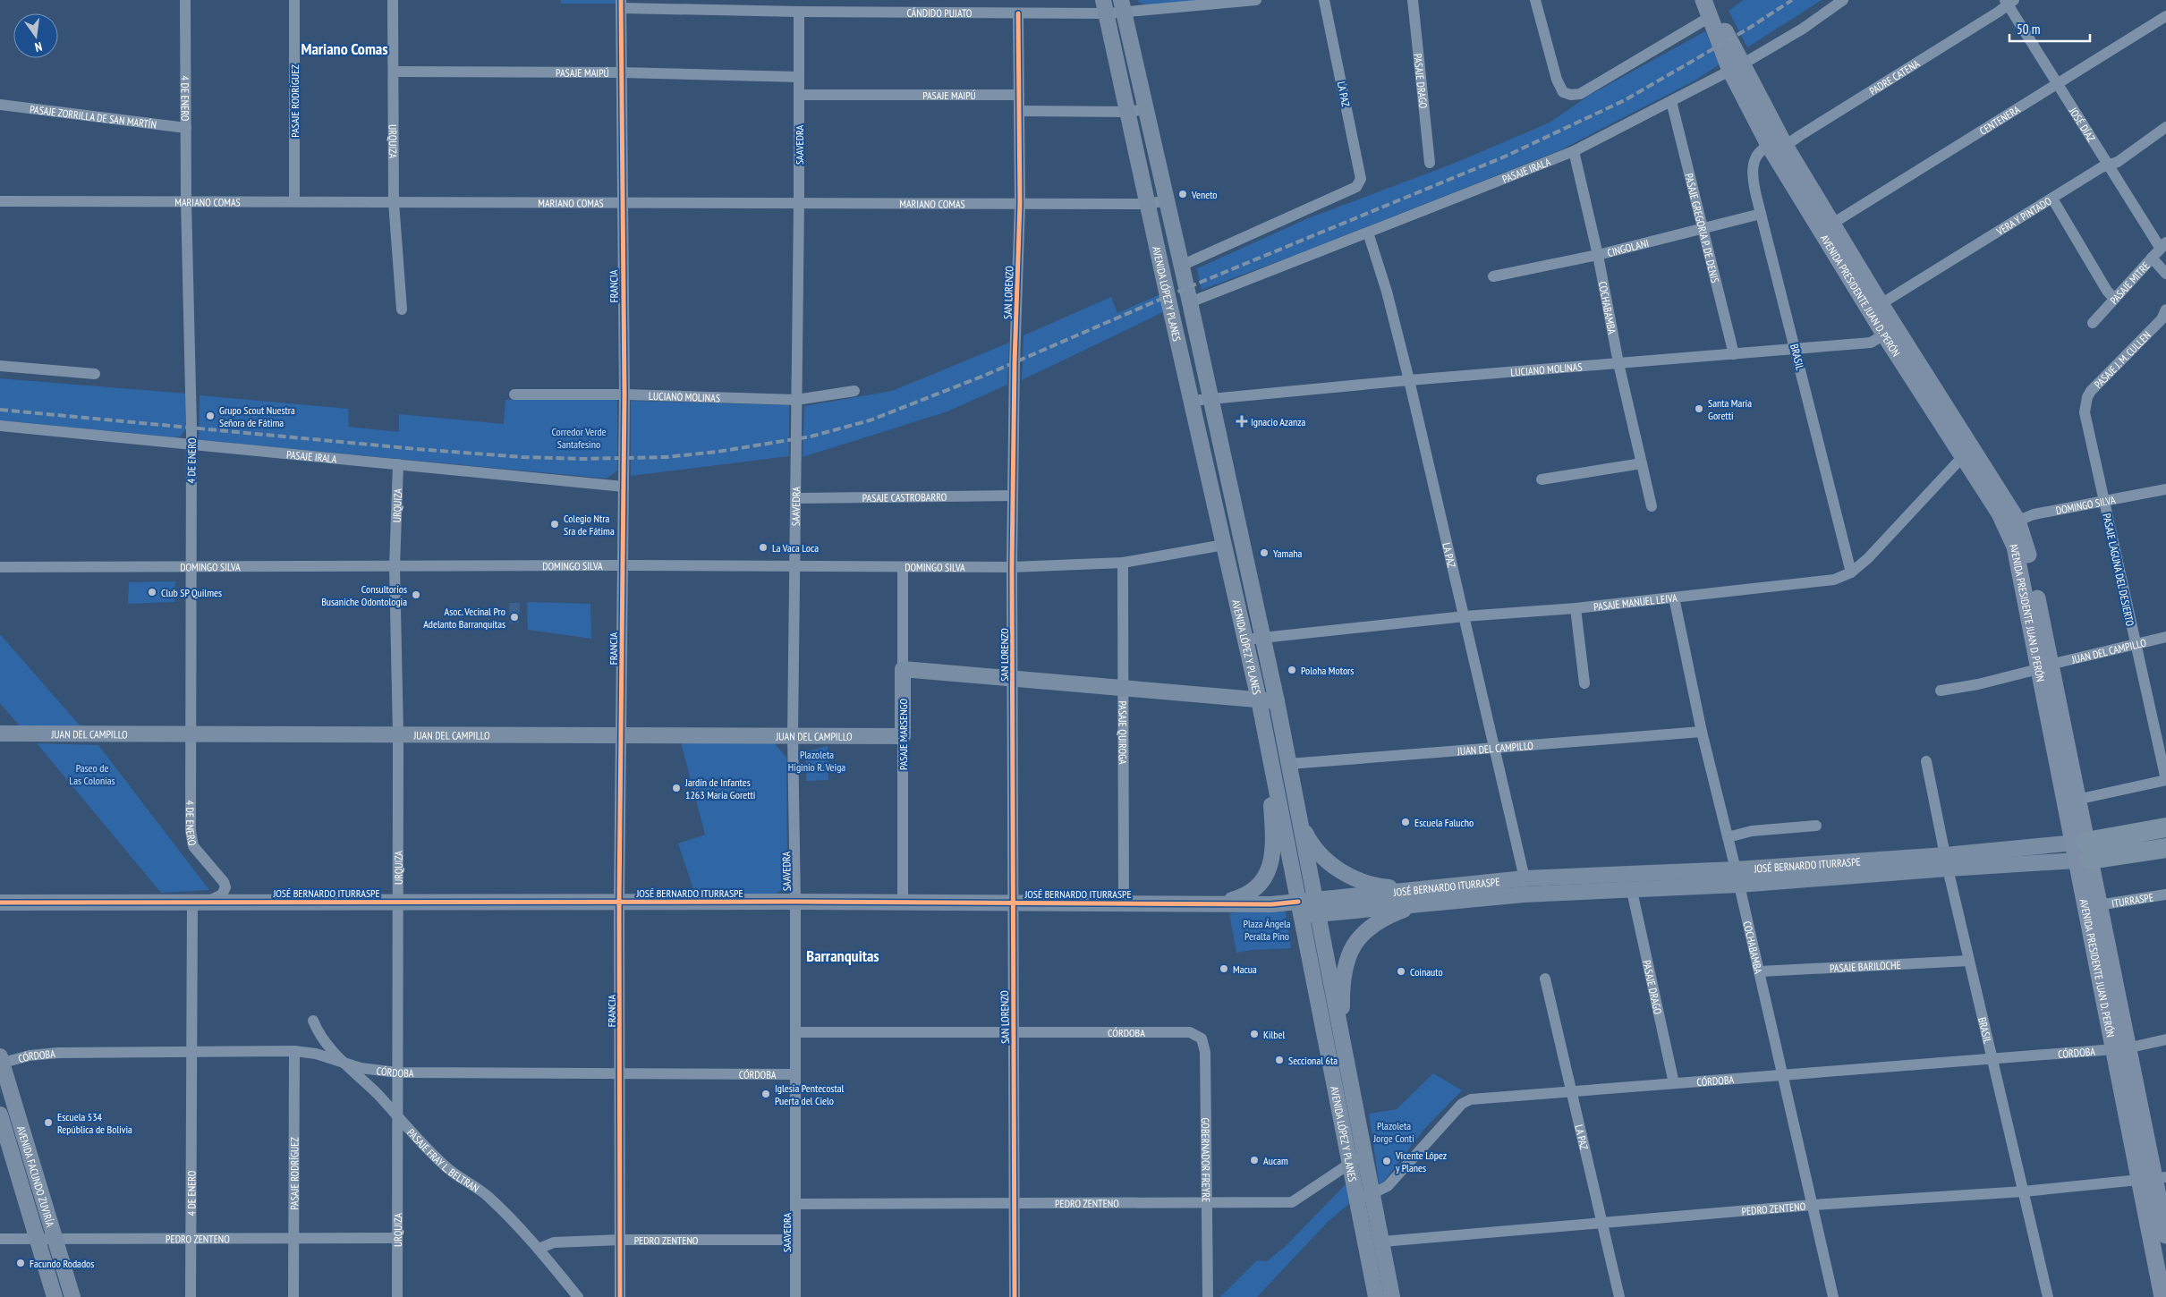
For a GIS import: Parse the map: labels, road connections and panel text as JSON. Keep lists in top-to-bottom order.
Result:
{
  "streets": {
    "main road": [
      "AVENIDA LÓPEZ Y PLANES",
      "AVENIDA PRESIDENTE JUAN D. PERÓN",
      "JUAN DEL CAMPILLO",
      "PASAJE MARSENGO",
      "JOSÉ BERNARDO ITURRASPE",
      "AVENIDA FACUNDO ZUVIRÍA"
    ],
    "street": [
      "CÁNDIDO PUJATO",
      "PASAJE MAIPÚ",
      "PADRE CATENA",
      "PASAJE DRAGO",
      "LA PAZ",
      "4 DE ENERO",
      "PASAJE RODRÍGUEZ",
      "PASAJE ZORRILLA DE SAN MARTÍN",
      "CENTENERA",
      "JOSÉ DÍAZ",
      "URQUIZA",
      "SAAVEDRA",
      "PASAJE IRALA",
      "MARIANO COMAS",
      "VERA Y PINTADO",
      "PASAJE GREGORIA P. DE DENIS",
      "CINGOLANI",
      "PASAJE MITRE",
      "FRANCIA",
      "SAN LORENZO",
      "COCHABAMBA",
      "BRASIL",
      "PASAJE J. M. CULLEN",
      "LUCIANO MOLINAS",
      "PASAJE CASTROBARRO",
      "DOMINGO SILVA",
      "PASAJE LAGUNA DEL DESIERTO",
      "PASAJE MANUEL LEIVA",
      "PASAJE QUIROGA",
      "ITURRASPE",
      "PASAJE BARILOCHE",
      "CÓRDOBA",
      "PASAJE FRAY L. BELTRAN",
      "GOBERNADOR FREYRE",
      "PEDRO ZENTENO"
    ]
  },
  "crossings": [
    ["CÁNDIDO PUJATO", "SAAVEDRA"],
    ["CÁNDIDO PUJATO", "FRANCIA"],
    ["CÁNDIDO PUJATO", "SAN LORENZO"],
    ["CÁNDIDO PUJATO", "AVENIDA LÓPEZ Y PLANES"],
    ["PASAJE MAIPÚ", "URQUIZA"],
    ["PASAJE MAIPÚ", "SAAVEDRA"],
    ["PASAJE MAIPÚ", "FRANCIA"],
    ["PASAJE MAIPÚ", "SAN LORENZO"],
    ["PADRE CATENA", "JOSÉ DÍAZ"],
    ["PADRE CATENA", "AVENIDA PRESIDENTE JUAN D. PERÓN"],
    ["PADRE CATENA", "BRASIL"],
    ["PASAJE DRAGO", "JOSÉ BERNARDO ITURRASPE"],
    ["PASAJE DRAGO", "CÓRDOBA"],
    ["LA PAZ", "PASAJE IRALA"],
    ["LA PAZ", "AVENIDA LÓPEZ Y PLANES"],
    ["LA PAZ", "LUCIANO MOLINAS"],
    ["LA PAZ", "PASAJE MANUEL LEIVA"],
    ["LA PAZ", "JUAN DEL CAMPILLO"],
    ["LA PAZ", "JOSÉ BERNARDO ITURRASPE"],
    ["LA PAZ", "CÓRDOBA"],
    ["LA PAZ", "PEDRO ZENTENO"],
    ["4 DE ENERO", "PASAJE ZORRILLA DE SAN MARTÍN"],
    ["4 DE ENERO", "PASAJE IRALA"],
    ["4 DE ENERO", "MARIANO COMAS"],
    ["4 DE ENERO", "DOMINGO SILVA"],
    ["4 DE ENERO", "JUAN DEL CAMPILLO"],
    ["4 DE ENERO", "JOSÉ BERNARDO ITURRASPE"],
    ["4 DE ENERO", "CÓRDOBA"],
    ["4 DE ENERO", "PEDRO ZENTENO"],
    ["PASAJE RODRÍGUEZ", "MARIANO COMAS"],
    ["PASAJE RODRÍGUEZ", "CÓRDOBA"],
    ["PASAJE RODRÍGUEZ", "PEDRO ZENTENO"],
    ["CENTENERA", "JOSÉ DÍAZ"],
    ["CENTENERA", "AVENIDA PRESIDENTE JUAN D. PERÓN"],
    ["JOSÉ DÍAZ", "VERA Y PINTADO"],
    ["JOSÉ DÍAZ", "PASAJE MITRE"],
    ["URQUIZA", "PASAJE IRALA"],
    ["URQUIZA", "MARIANO COMAS"],
    ["URQUIZA", "DOMINGO SILVA"],
    ["URQUIZA", "JUAN DEL CAMPILLO"],
    ["URQUIZA", "JOSÉ BERNARDO ITURRASPE"],
    ["URQUIZA", "CÓRDOBA"],
    ["URQUIZA", "PASAJE FRAY L. BELTRAN"],
    ["URQUIZA", "PEDRO ZENTENO"],
    ["SAAVEDRA", "MARIANO COMAS"],
    ["SAAVEDRA", "LUCIANO MOLINAS"],
    ["SAAVEDRA", "PASAJE CASTROBARRO"],
    ["SAAVEDRA", "DOMINGO SILVA"],
    ["SAAVEDRA", "JUAN DEL CAMPILLO"],
    ["SAAVEDRA", "JOSÉ BERNARDO ITURRASPE"],
    ["SAAVEDRA", "CÓRDOBA"],
    ["SAAVEDRA", "PEDRO ZENTENO"],
    ["PASAJE IRALA", "PASAJE GREGORIA P. DE DENIS"],
    ["PASAJE IRALA", "FRANCIA"],
    ["PASAJE IRALA", "AVENIDA LÓPEZ Y PLANES"],
    ["PASAJE IRALA", "AVENIDA PRESIDENTE JUAN D. PERÓN"],
    ["PASAJE IRALA", "COCHABAMBA"],
    ["MARIANO COMAS", "FRANCIA"],
    ["MARIANO COMAS", "SAN LORENZO"],
    ["MARIANO COMAS", "AVENIDA LÓPEZ Y PLANES"],
    ["VERA Y PINTADO", "AVENIDA PRESIDENTE JUAN D. PERÓN"],
    ["PASAJE GREGORIA P. DE DENIS", "CINGOLANI"],
    ["PASAJE GREGORIA P. DE DENIS", "LUCIANO MOLINAS"],
    ["CINGOLANI", "COCHABAMBA"],
    ["CINGOLANI", "BRASIL"],
    ["FRANCIA", "LUCIANO MOLINAS"],
    ["FRANCIA", "DOMINGO SILVA"],
    ["FRANCIA", "JUAN DEL CAMPILLO"],
    ["FRANCIA", "JOSÉ BERNARDO ITURRASPE"],
    ["FRANCIA", "CÓRDOBA"],
    ["FRANCIA", "PEDRO ZENTENO"],
    ["SAN LORENZO", "PASAJE CASTROBARRO"],
    ["SAN LORENZO", "DOMINGO SILVA"],
    ["SAN LORENZO", "JOSÉ BERNARDO ITURRASPE"],
    ["SAN LORENZO", "CÓRDOBA"],
    ["SAN LORENZO", "PEDRO ZENTENO"],
    ["AVENIDA LÓPEZ Y PLANES", "LUCIANO MOLINAS"],
    ["AVENIDA LÓPEZ Y PLANES", "DOMINGO SILVA"],
    ["AVENIDA LÓPEZ Y PLANES", "PASAJE MANUEL LEIVA"],
    ["AVENIDA LÓPEZ Y PLANES", "JUAN DEL CAMPILLO"],
    ["AVENIDA LÓPEZ Y PLANES", "JOSÉ BERNARDO ITURRASPE"],
    ["AVENIDA LÓPEZ Y PLANES", "CÓRDOBA"],
    ["AVENIDA LÓPEZ Y PLANES", "PEDRO ZENTENO"],
    ["AVENIDA PRESIDENTE JUAN D. PERÓN", "BRASIL"],
    ["AVENIDA PRESIDENTE JUAN D. PERÓN", "LUCIANO MOLINAS"],
    ["AVENIDA PRESIDENTE JUAN D. PERÓN", "DOMINGO SILVA"],
    ["AVENIDA PRESIDENTE JUAN D. PERÓN", "PASAJE MANUEL LEIVA"],
    ["AVENIDA PRESIDENTE JUAN D. PERÓN", "JUAN DEL CAMPILLO"],
    ["AVENIDA PRESIDENTE JUAN D. PERÓN", "JOSÉ BERNARDO ITURRASPE"],
    ["AVENIDA PRESIDENTE JUAN D. PERÓN", "ITURRASPE"],
    ["AVENIDA PRESIDENTE JUAN D. PERÓN", "CÓRDOBA"],
    ["AVENIDA PRESIDENTE JUAN D. PERÓN", "PEDRO ZENTENO"],
    ["COCHABAMBA", "LUCIANO MOLINAS"],
    ["COCHABAMBA", "PASAJE MANUEL LEIVA"],
    ["COCHABAMBA", "JUAN DEL CAMPILLO"],
    ["COCHABAMBA", "JOSÉ BERNARDO ITURRASPE"],
    ["COCHABAMBA", "PASAJE BARILOCHE"],
    ["COCHABAMBA", "CÓRDOBA"],
    ["COCHABAMBA", "PEDRO ZENTENO"],
    ["BRASIL", "LUCIANO MOLINAS"],
    ["BRASIL", "PASAJE MANUEL LEIVA"],
    ["BRASIL", "JOSÉ BERNARDO ITURRASPE"],
    ["BRASIL", "PASAJE BARILOCHE"],
    ["BRASIL", "CÓRDOBA"],
    ["BRASIL", "PEDRO ZENTENO"],
    ["PASAJE J. M. CULLEN", "PASAJE LAGUNA DEL DESIERTO"],
    ["DOMINGO SILVA", "PASAJE LAGUNA DEL DESIERTO"],
    ["DOMINGO SILVA", "PASAJE QUIROGA"],
    ["DOMINGO SILVA", "PASAJE MARSENGO"],
    ["PASAJE LAGUNA DEL DESIERTO", "JUAN DEL CAMPILLO"],
    ["JUAN DEL CAMPILLO", "PASAJE MARSENGO"],
    ["PASAJE QUIROGA", "JOSÉ BERNARDO ITURRASPE"],
    ["PASAJE MARSENGO", "JOSÉ BERNARDO ITURRASPE"],
    ["CÓRDOBA", "PASAJE FRAY L. BELTRAN"],
    ["CÓRDOBA", "GOBERNADOR FREYRE"],
    ["CÓRDOBA", "AVENIDA FACUNDO ZUVIRÍA"],
    ["PASAJE FRAY L. BELTRAN", "PEDRO ZENTENO"],
    ["GOBERNADOR FREYRE", "PEDRO ZENTENO"],
    ["AVENIDA FACUNDO ZUVIRÍA", "PEDRO ZENTENO"]
  ],
  "districts": ["Mariano Comas", "Barranquitas"],
  "parks": [
    "Corredor Verde Santafesino",
    "Plazoleta Higinio R. Veiga",
    "Paseo de Las Colonias",
    "Plaza Ángela Peralta Pino",
    "Plazoleta Jorge Conti"
  ],
  "places": {
    "other": [
      "Veneto",
      "Santa María Goretti",
      "Grupo Scout Nuestra Señora de Fátima",
      "Colegio Ntra Sra de Fátima",
      "La Vaca Loca",
      "Yamaha",
      "Club SP Quilmes",
      "Consultorios Busaniche Odontologia",
      "Asoc. Vecinal Pro Adelanto Barranquitas",
      "Poloha Motors",
      "Jardín de Infantes 1263 Maria Goretti",
      "Escuela Falucho",
      "Macua",
      "Coinauto",
      "Kilbel",
      "Seccional 6ta",
      "Iglesia Pentecostal Puerta del Cielo",
      "Escuela 534 República de Bolivia",
      "Aucam",
      "Vicente López y Planes",
      "Facundo Rodados"
    ],
    "health": ["Ignacio Azanza"]
  },
  "scale_bar": "50 m",
  "north": "bottom"
}
